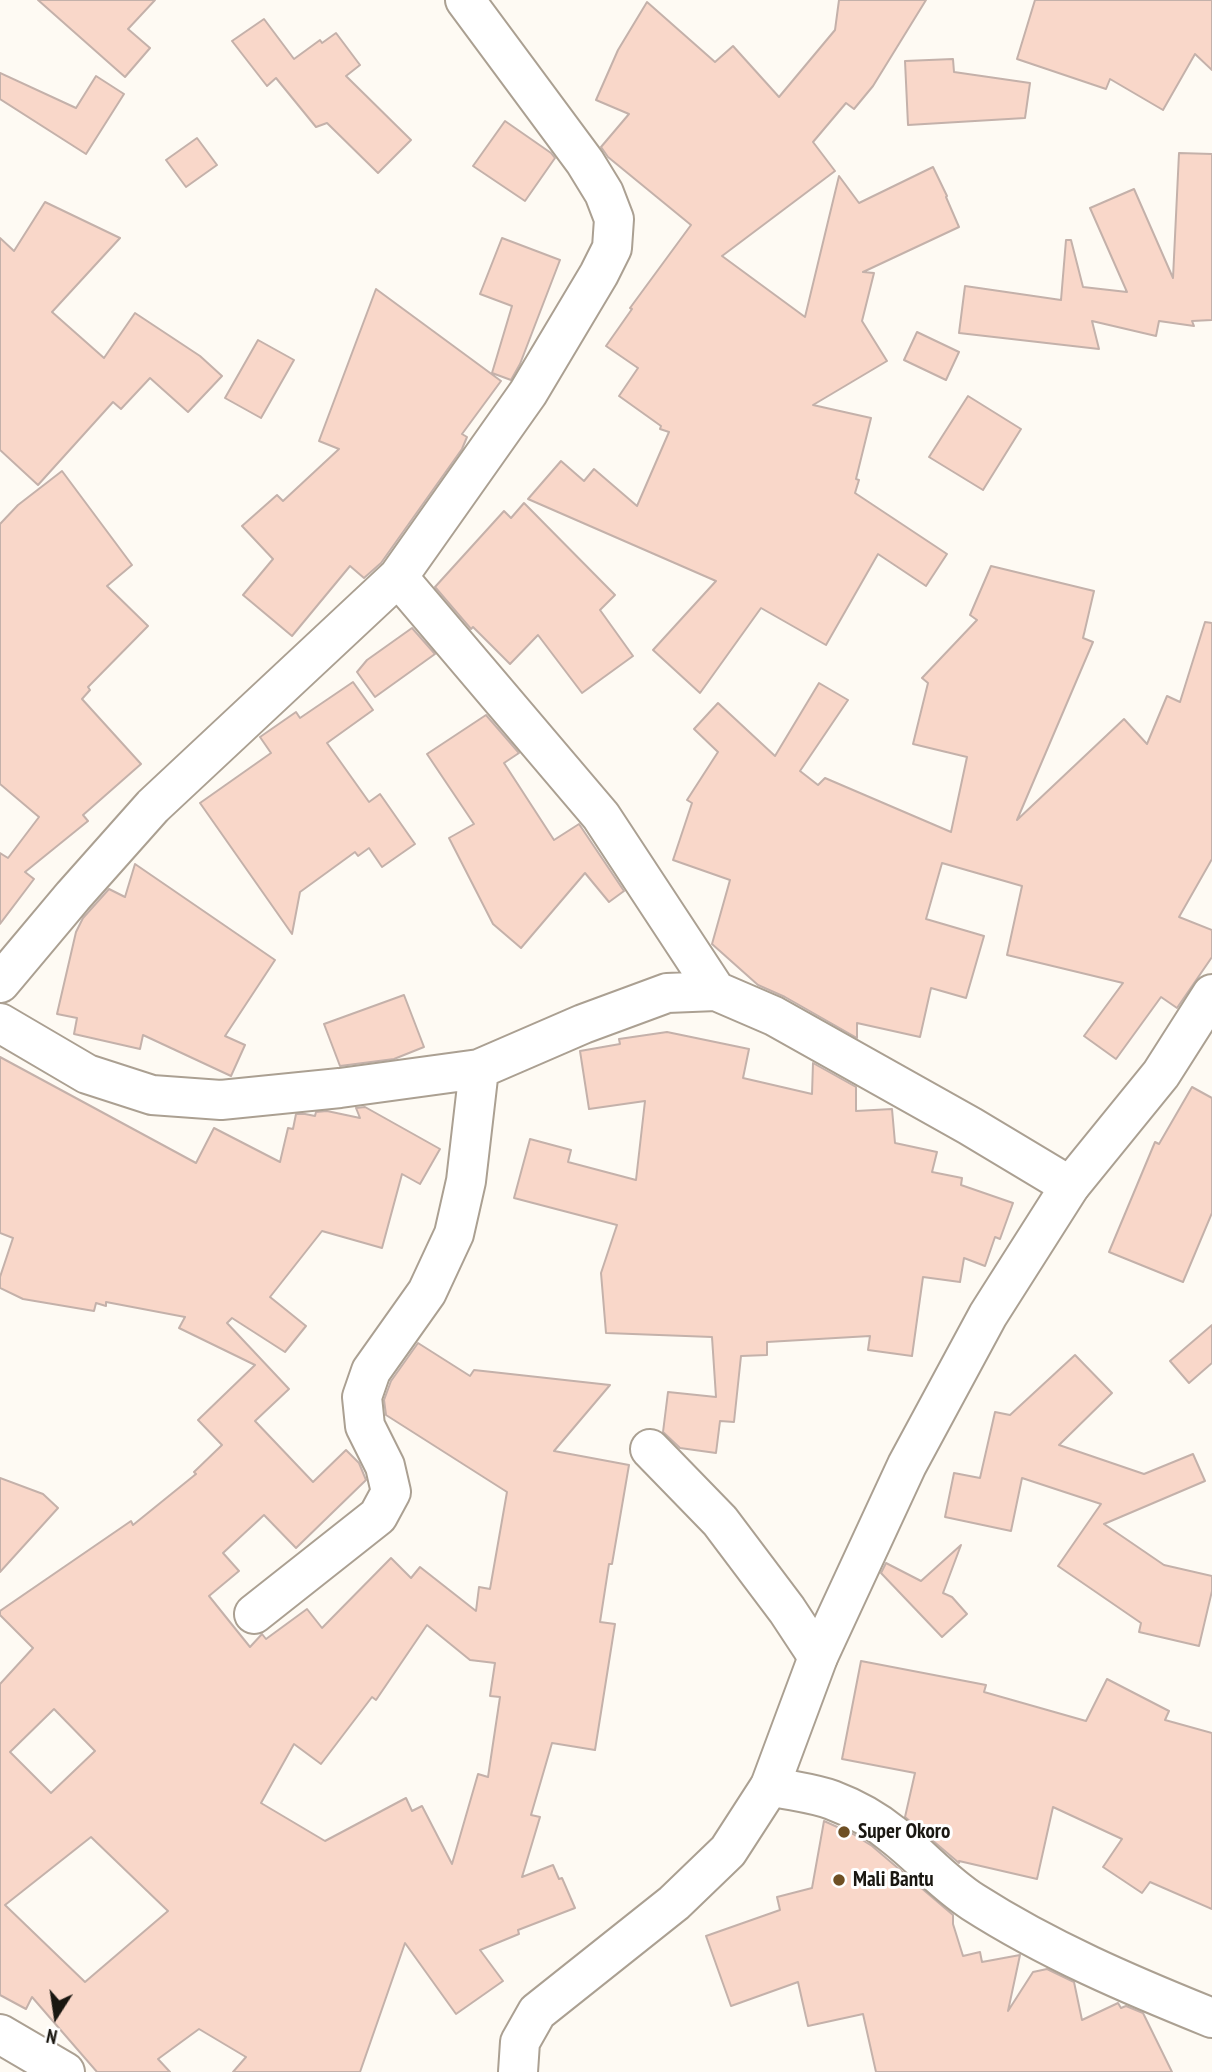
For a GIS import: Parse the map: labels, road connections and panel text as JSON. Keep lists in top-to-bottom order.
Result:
{
  "places": ["Super Okoro", "Mali Bantu"],
  "north": "bottom"
}
